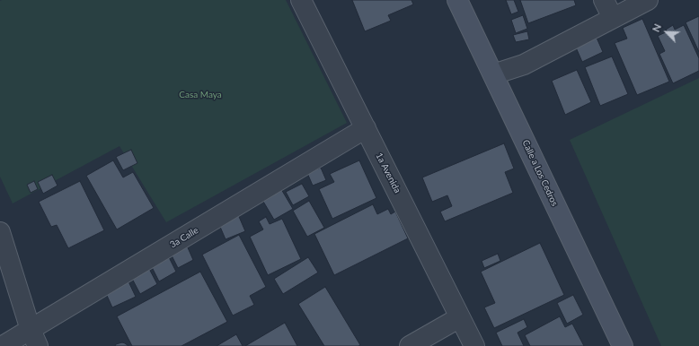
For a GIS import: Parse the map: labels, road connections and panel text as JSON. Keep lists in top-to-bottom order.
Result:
{
  "streets": {
    "street": ["1a Avenida", "Calle a Los Cedros", "3a Calle"]
  },
  "crossings": [
    ["1a Avenida", "3a Calle"]
  ],
  "parks": ["Casa Maya"],
  "north": "top left"
}
